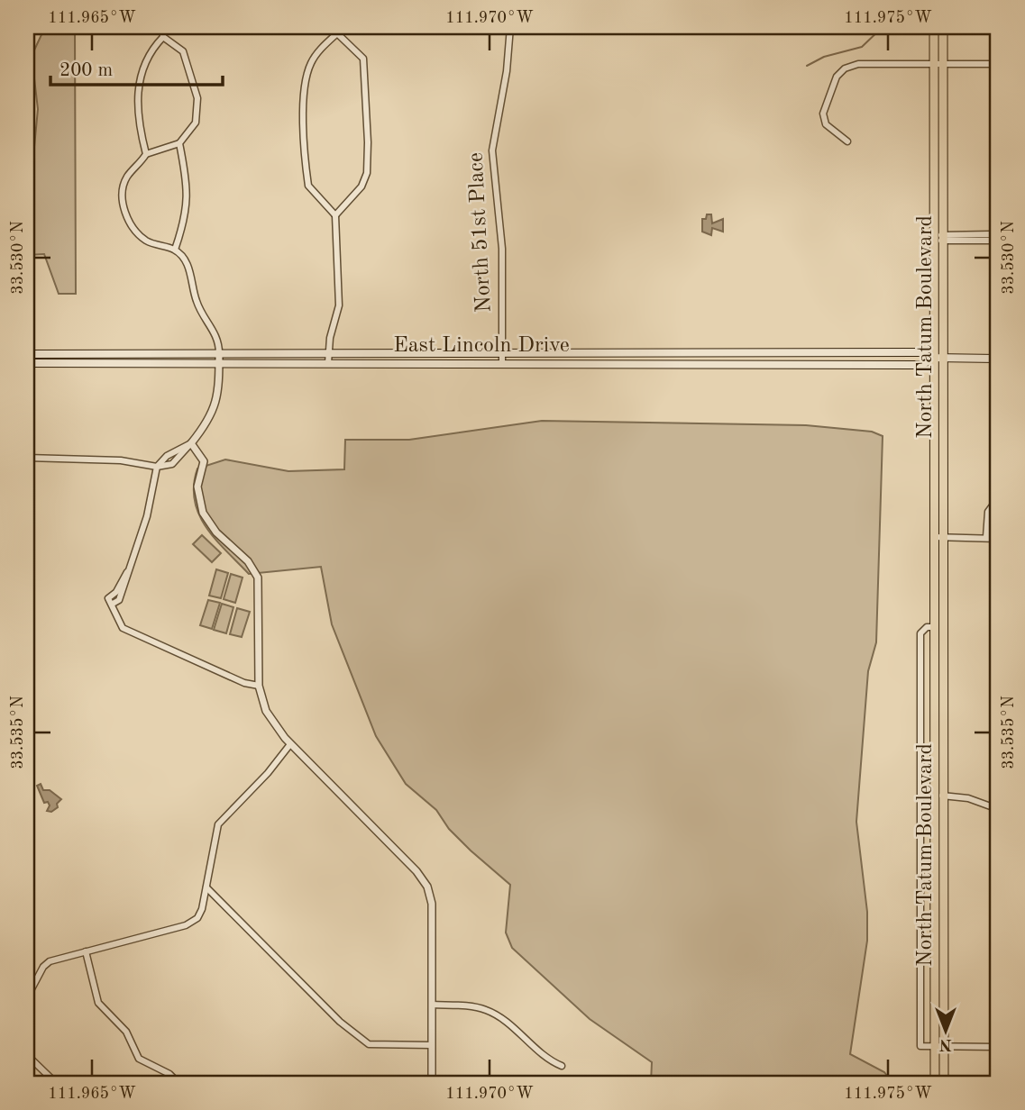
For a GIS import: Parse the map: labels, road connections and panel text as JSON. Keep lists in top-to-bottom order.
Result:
{
  "streets": {
    "main road": ["North Tatum Boulevard", "East Lincoln Drive"],
    "street": ["North 51st Place"]
  },
  "crossings": [
    ["North 51st Place", "East Lincoln Drive"],
    ["North Tatum Boulevard", "East Lincoln Drive"]
  ],
  "scale_bar": "200 m",
  "north": "bottom",
  "coordinates": [
    "111.965°W",
    "111.970°W",
    "111.975°W",
    "33.530°N",
    "33.535°N"
  ]
}
